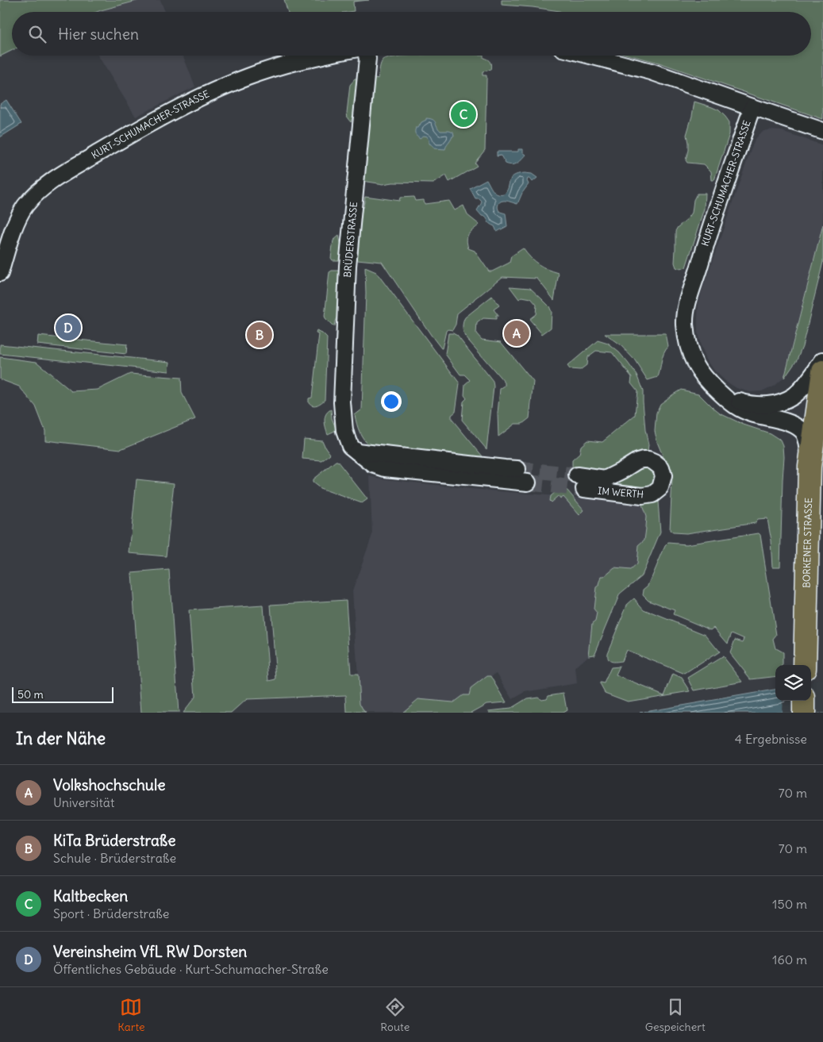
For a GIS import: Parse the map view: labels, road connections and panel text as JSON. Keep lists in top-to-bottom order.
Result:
{
  "streets": {
    "main road": ["BORKENER STRASSE"],
    "street": ["KURT-SCHUMACHER-STRASSE", "BRÜDERSTRASSE"]
  },
  "crossings": [
    ["KURT-SCHUMACHER-STRASSE", "BORKENER STRASSE"]
  ],
  "scale_bar": "50 m",
  "page": {
    "search": "Hier suchen",
    "pins": [
      "C",
      "D",
      "A",
      "B"
    ],
    "scale": "50 m",
    "heading": ["In der Nähe", "4 Ergebnisse"],
    "list": [
      {
        "mark": "A",
        "name": "Volkshochschule",
        "note": "Universität",
        "value": "70 m"
      },
      {
        "mark": "B",
        "name": "KiTa Brüderstraße",
        "note": "Schule · Brüderstraße",
        "value": "70 m"
      },
      {
        "mark": "C",
        "name": "Kaltbecken",
        "note": "Sport · Brüderstraße",
        "value": "150 m"
      },
      {
        "mark": "D",
        "name": "Vereinsheim VfL RW Dorsten",
        "note": "Öffentliches Gebäude · Kurt-Schumacher-Straße",
        "value": "160 m"
      }
    ],
    "nav": ["Karte", "Route", "Gespeichert"]
  }
}
